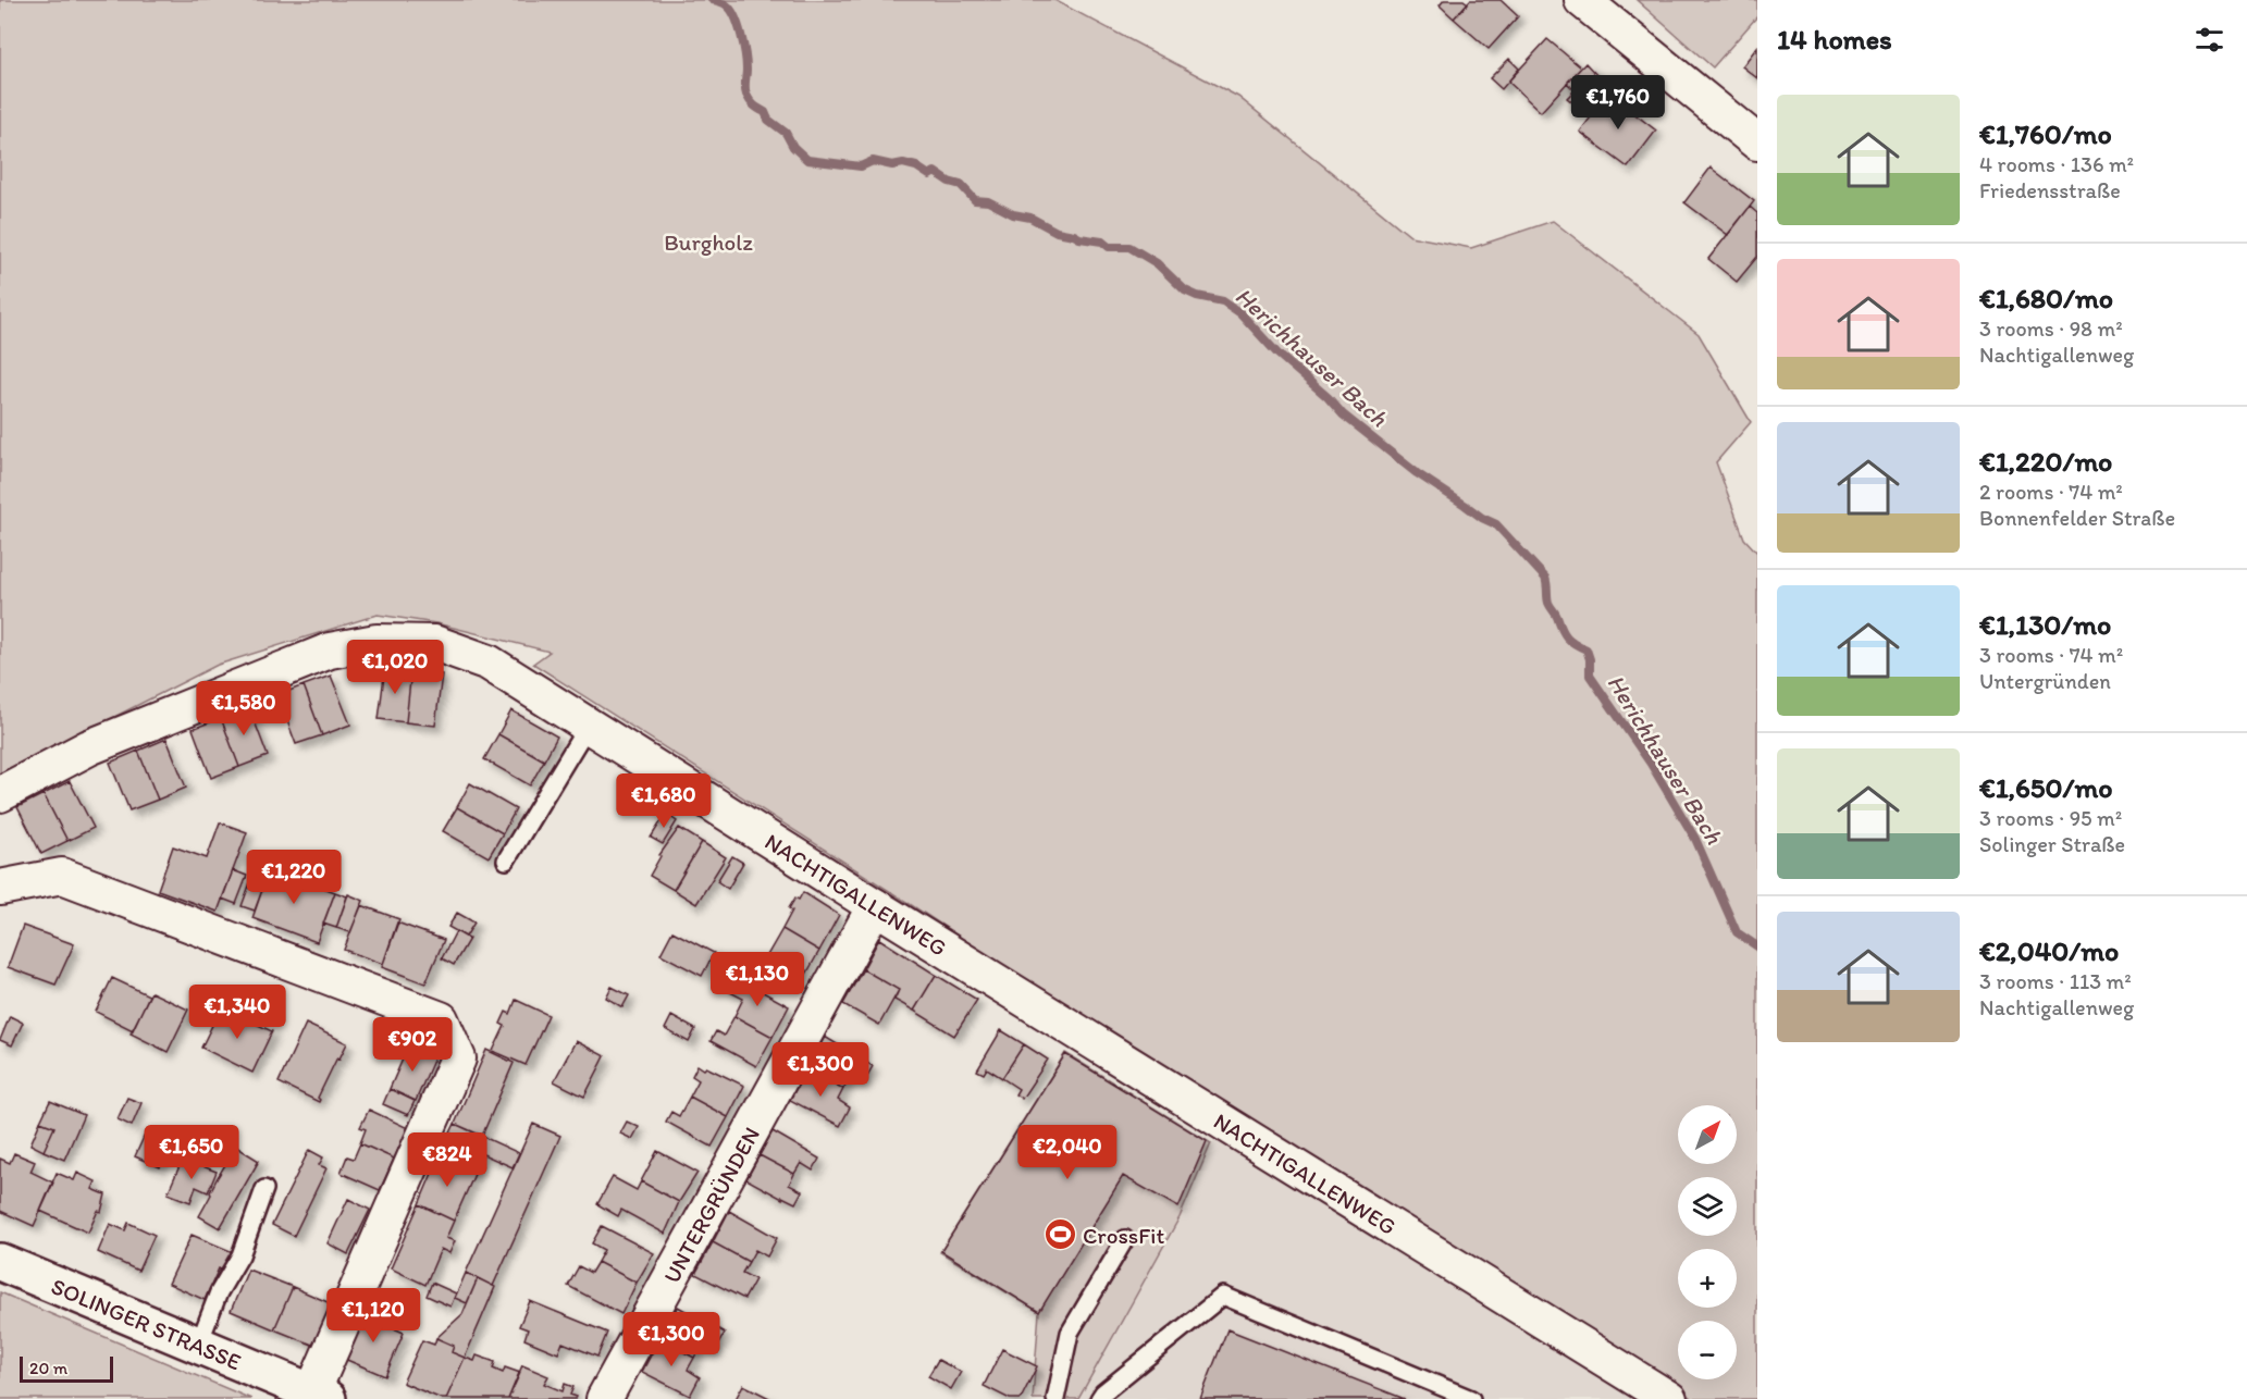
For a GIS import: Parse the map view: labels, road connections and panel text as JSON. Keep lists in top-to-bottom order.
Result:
{
  "streets": {
    "main road": ["SOLINGER STRASSE"],
    "street": ["NACHTIGALLENWEG", "UNTERGRÜNDEN"]
  },
  "crossings": [
    ["NACHTIGALLENWEG", "UNTERGRÜNDEN"]
  ],
  "water": ["Herichhauser Bach"],
  "parks": ["Burgholz"],
  "places": {
    "sports": ["CrossFit"]
  },
  "scale_bar": "20 m",
  "north": "top right",
  "page": {
    "heading": "14 homes",
    "price": [
      "€1,760",
      "€1,020",
      "€1,580",
      "€1,680",
      "€1,220",
      "€1,130",
      "€1,340",
      "€902",
      "€1,300",
      "€1,650",
      "€2,040",
      "€824",
      "€1,120",
      "€1,300"
    ],
    "list": [
      {
        "name": "€1,760/mo",
        "note": "4 rooms · 136 m² · Friedensstraße"
      },
      {
        "name": "€1,680/mo",
        "note": "3 rooms · 98 m² · Nachtigallenweg"
      },
      {
        "name": "€1,220/mo",
        "note": "2 rooms · 74 m² · Bonnenfelder Straße"
      },
      {
        "name": "€1,130/mo",
        "note": "3 rooms · 74 m² · Untergründen"
      },
      {
        "name": "€1,650/mo",
        "note": "3 rooms · 95 m² · Solinger Straße"
      },
      {
        "name": "€2,040/mo",
        "note": "3 rooms · 113 m² · Nachtigallenweg"
      }
    ],
    "map_buttons": ["+", "−"],
    "scale": "20 m"
  }
}
